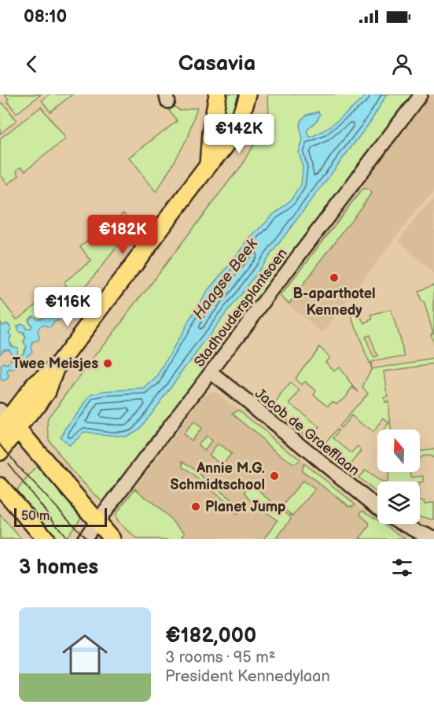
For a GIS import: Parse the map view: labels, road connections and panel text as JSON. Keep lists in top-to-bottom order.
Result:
{
  "streets": {
    "street": ["Stadhoudersplantsoen", "Jacob de Graefflaan"]
  },
  "crossings": [
    ["Stadhoudersplantsoen", "Jacob de Graefflaan"]
  ],
  "water": ["Haagse Beek"],
  "places": [
    "B-aparthotel Kennedy",
    "Twee Meisjes",
    "Annie M.G. Schmidtschool",
    "Planet Jump"
  ],
  "scale_bar": "50 m",
  "north": "top",
  "page": {
    "status": "08:10",
    "header": "Casavia",
    "price": ["€142K", "€182K", "€116K"],
    "scale": "50 m",
    "heading": "3 homes",
    "list": [
      {
        "name": "€182,000",
        "note": "3 rooms · 95 m² · President Kennedylaan"
      }
    ]
  }
}
